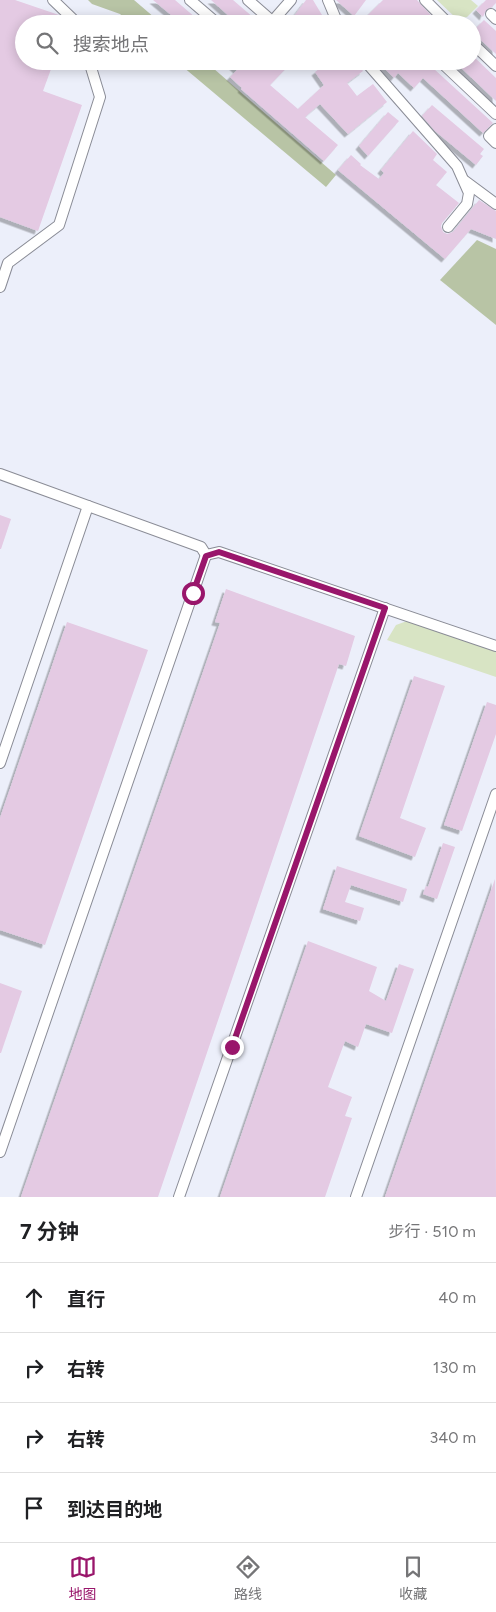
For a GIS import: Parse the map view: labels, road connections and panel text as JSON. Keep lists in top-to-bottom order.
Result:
{
  "page": {
    "search": "搜索地点",
    "heading": ["7 分钟", "步行 · 510 m"],
    "list": [
      ["直行", "40 m"],
      ["右转", "130 m"],
      ["右转", "340 m"],
      "到达目的地"
    ],
    "nav": ["地图", "路线", "收藏"]
  }
}
